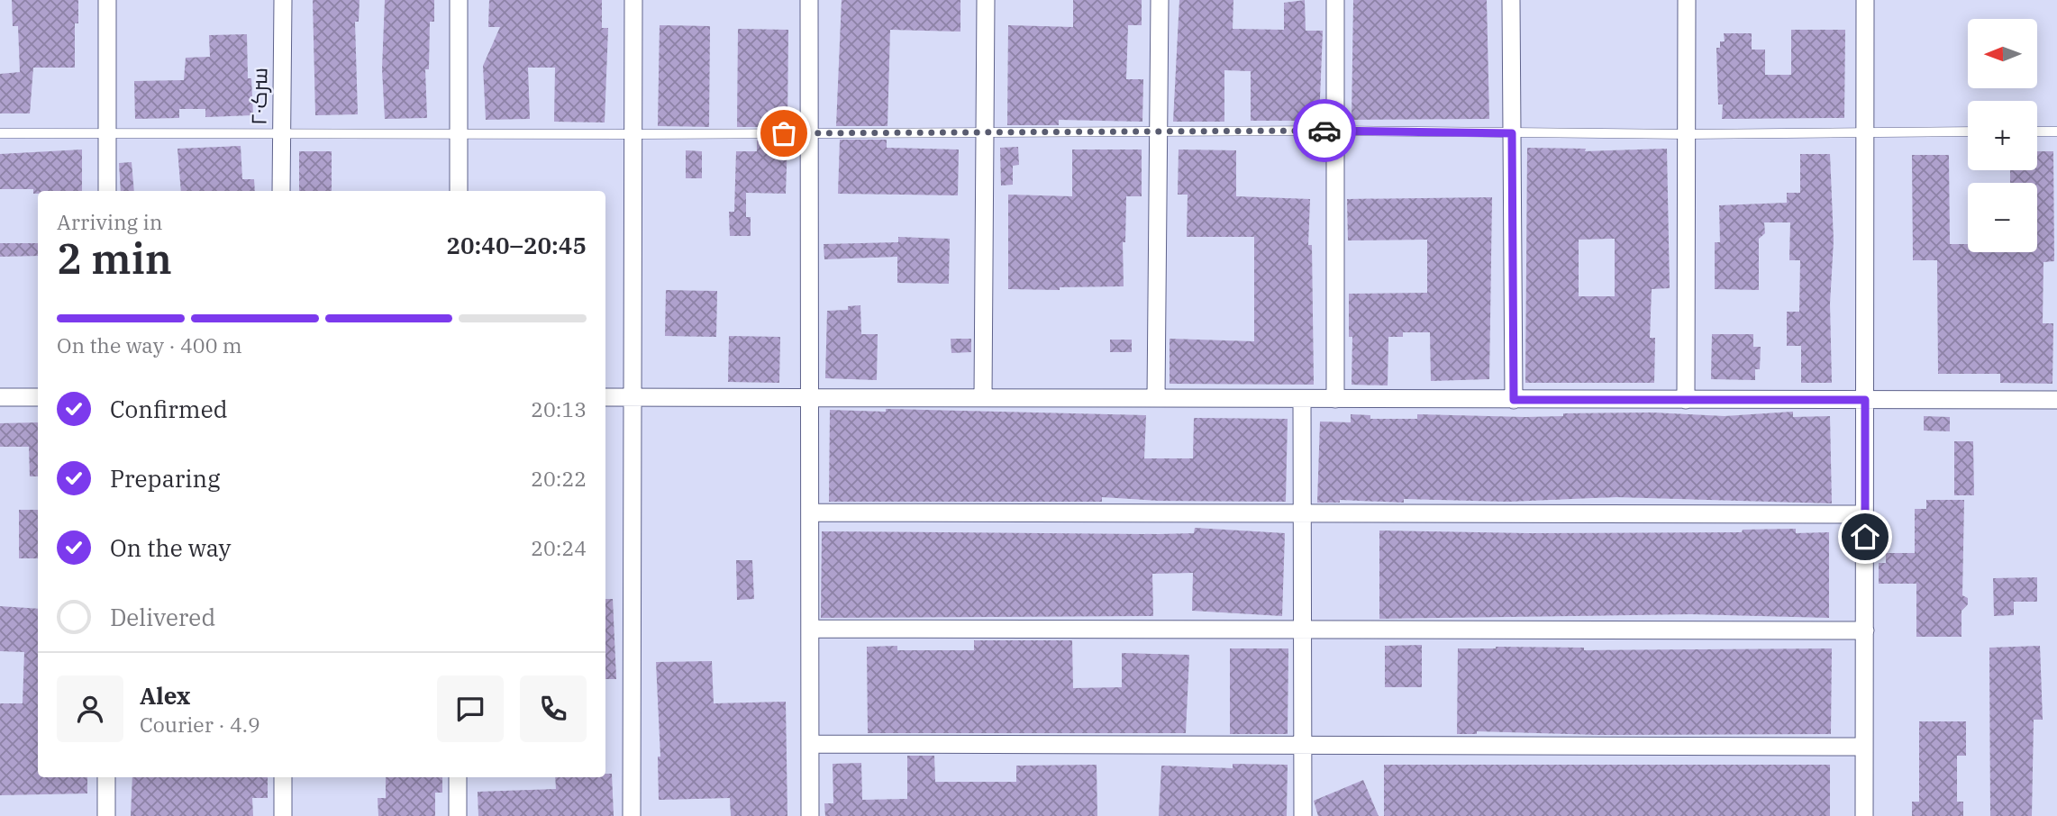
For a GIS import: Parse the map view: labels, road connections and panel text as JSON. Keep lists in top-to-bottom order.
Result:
{
  "streets": {
    "street": ["سرک۲۰"]
  },
  "north": "left",
  "page": {
    "map_buttons": ["+", "−"],
    "heading": ["2 min", "Arriving in", "20:40–20:45"],
    "panel": ["Alex", "Courier · 4.9"],
    "bar": "On the way · 400 m",
    "list": [
      ["Confirmed", "20:13"],
      ["Preparing", "20:22"],
      ["On the way", "20:24"],
      "Delivered"
    ]
  }
}
